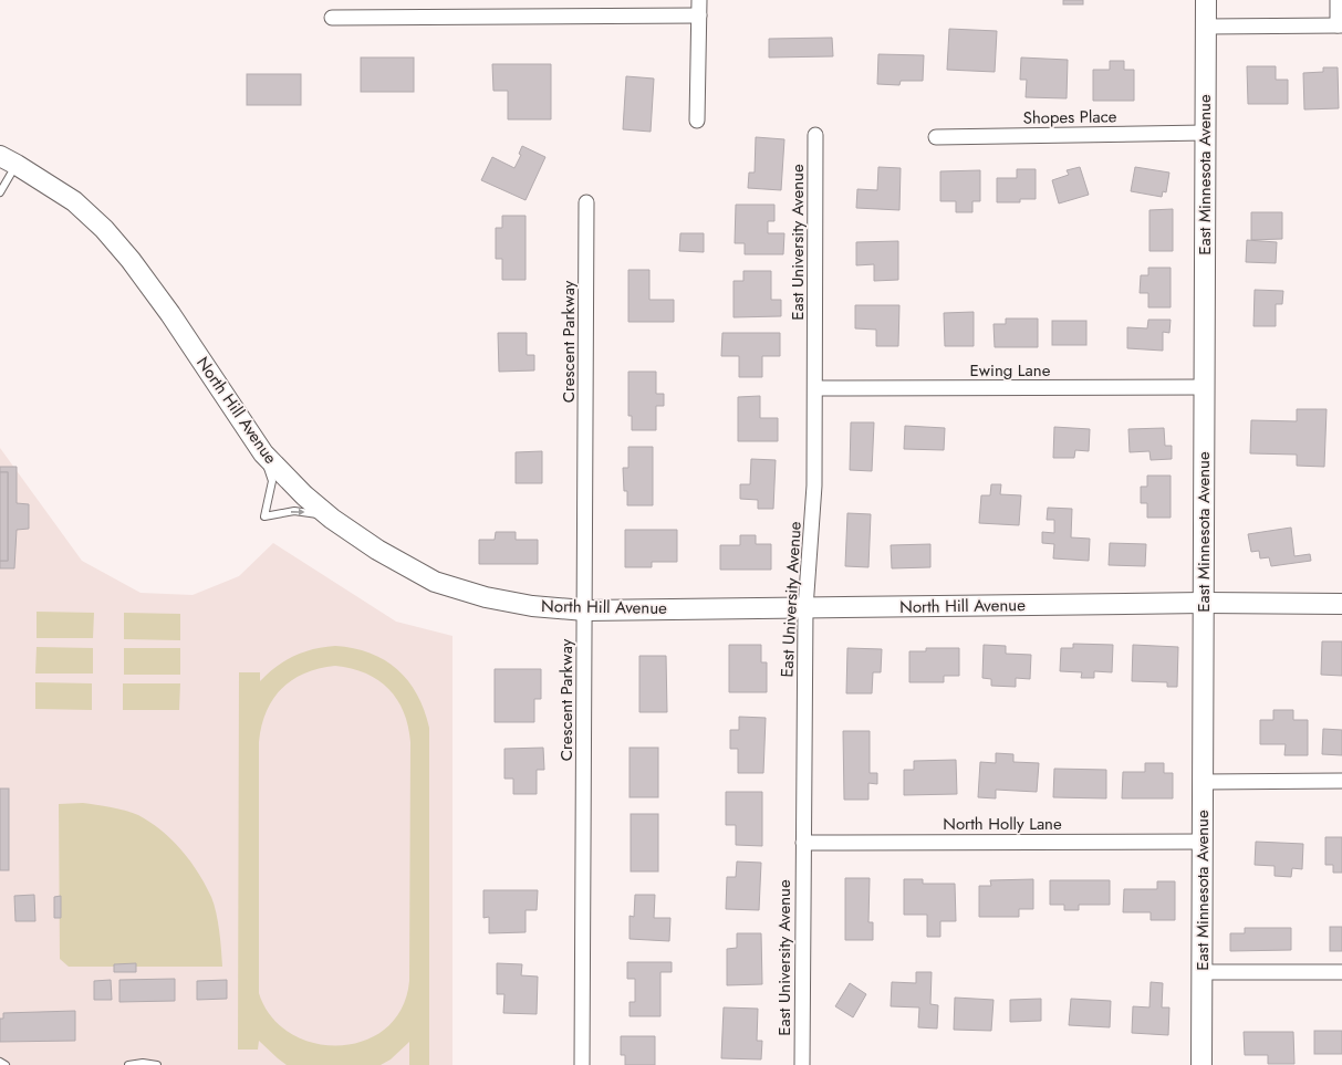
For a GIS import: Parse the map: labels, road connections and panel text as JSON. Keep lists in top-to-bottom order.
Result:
{
  "streets": {
    "street": [
      "Shopes Place",
      "East Minnesota Avenue",
      "East University Avenue",
      "Crescent Parkway",
      "Ewing Lane",
      "North Hill Avenue",
      "North Holly Lane"
    ]
  },
  "crossings": [
    ["Shopes Place", "East Minnesota Avenue"],
    ["East Minnesota Avenue", "Ewing Lane"],
    ["East Minnesota Avenue", "North Hill Avenue"],
    ["East Minnesota Avenue", "North Holly Lane"],
    ["East University Avenue", "Ewing Lane"],
    ["East University Avenue", "North Hill Avenue"],
    ["East University Avenue", "North Holly Lane"],
    ["Crescent Parkway", "North Hill Avenue"]
  ]
}
